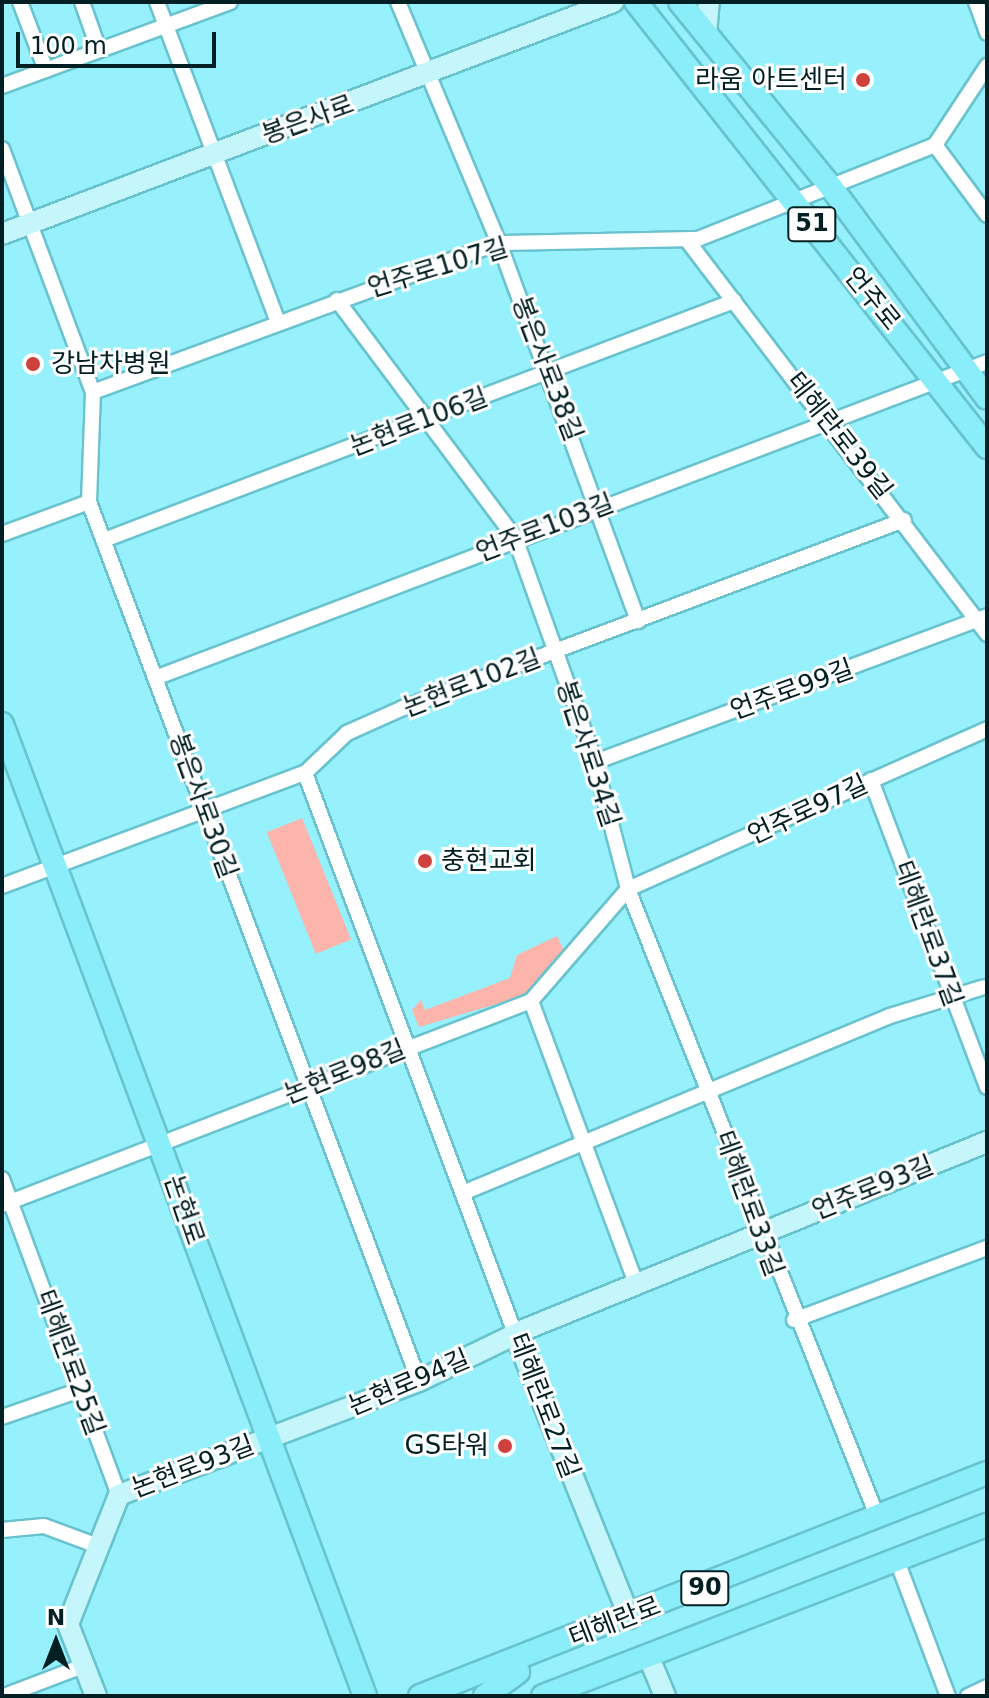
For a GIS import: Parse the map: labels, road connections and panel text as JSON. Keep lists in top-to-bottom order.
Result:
{
  "streets": {
    "main road": [
      "51",
      "언주로",
      "논현로",
      "90",
      "테헤란로"
    ],
    "street": [
      "봉은사로",
      "언주로107길",
      "봉은사로38길",
      "논현로106길",
      "테헤란로39길",
      "언주로103길",
      "논현로102길",
      "언주로99길",
      "봉은사로34길",
      "봉은사로30길",
      "언주로97길",
      "테헤란로37길",
      "논현로98길",
      "언주로93길",
      "테헤란로33길",
      "테헤란로25길",
      "논현로94길",
      "테헤란로27길",
      "논현로93길"
    ]
  },
  "crossings": [
    ["봉은사로", "봉은사로38길"],
    ["봉은사로", "봉은사로30길"],
    ["언주로107길", "언주로"],
    ["언주로107길", "봉은사로38길"],
    ["언주로107길", "테헤란로39길"],
    ["언주로107길", "봉은사로34길"],
    ["언주로107길", "봉은사로30길"],
    ["언주로", "언주로103길"],
    ["봉은사로38길", "논현로106길"],
    ["봉은사로38길", "언주로103길"],
    ["봉은사로38길", "논현로102길"],
    ["논현로106길", "테헤란로39길"],
    ["논현로106길", "봉은사로34길"],
    ["논현로106길", "봉은사로30길"],
    ["테헤란로39길", "언주로103길"],
    ["테헤란로39길", "논현로102길"],
    ["테헤란로39길", "언주로99길"],
    ["언주로103길", "봉은사로34길"],
    ["언주로103길", "봉은사로30길"],
    ["논현로102길", "봉은사로34길"],
    ["논현로102길", "봉은사로30길"],
    ["논현로102길", "논현로"],
    ["논현로102길", "테헤란로27길"],
    ["언주로99길", "봉은사로34길"],
    ["봉은사로34길", "언주로97길"],
    ["봉은사로34길", "논현로98길"],
    ["봉은사로34길", "테헤란로33길"],
    ["봉은사로30길", "논현로98길"],
    ["봉은사로30길", "논현로94길"],
    ["언주로97길", "테헤란로37길"],
    ["언주로97길", "논현로98길"],
    ["언주로97길", "테헤란로33길"],
    ["논현로98길", "테헤란로33길"],
    ["논현로98길", "논현로"],
    ["논현로98길", "테헤란로25길"],
    ["논현로98길", "테헤란로27길"],
    ["언주로93길", "테헤란로33길"],
    ["언주로93길", "논현로94길"],
    ["테헤란로33길", "논현로94길"],
    ["테헤란로33길", "테헤란로"],
    ["논현로", "논현로94길"],
    ["논현로", "논현로93길"],
    ["테헤란로25길", "논현로93길"],
    ["논현로94길", "테헤란로27길"],
    ["논현로94길", "논현로93길"],
    ["테헤란로27길", "테헤란로"]
  ],
  "places": [
    "라움 아트센터",
    "강남차병원",
    "충현교회",
    "GS타워"
  ],
  "scale_bar": "100 m",
  "north": "top"
}
